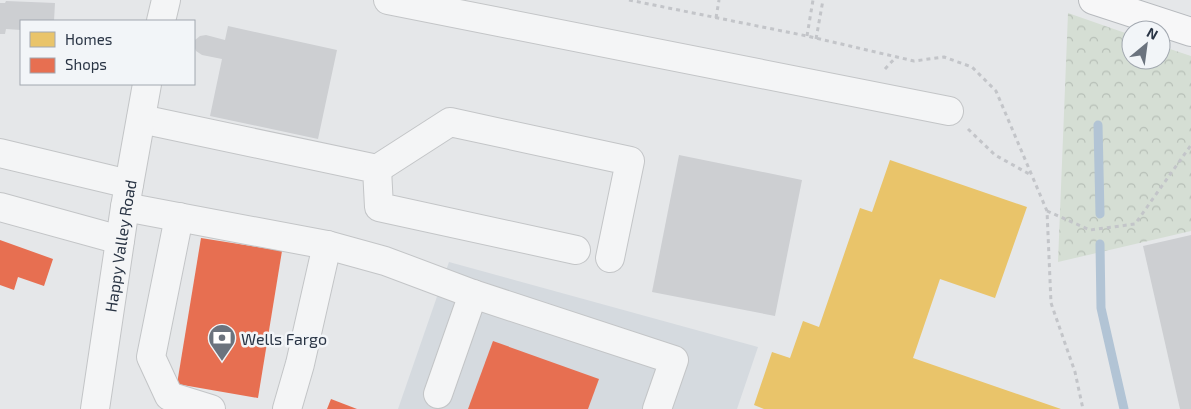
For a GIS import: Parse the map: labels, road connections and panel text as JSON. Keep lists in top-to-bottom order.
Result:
{
  "streets": {
    "street": ["Happy Valley Road"]
  },
  "places": {
    "bank": ["Wells Fargo"]
  },
  "legend": ["Homes", "Shops"],
  "north": "top right"
}
